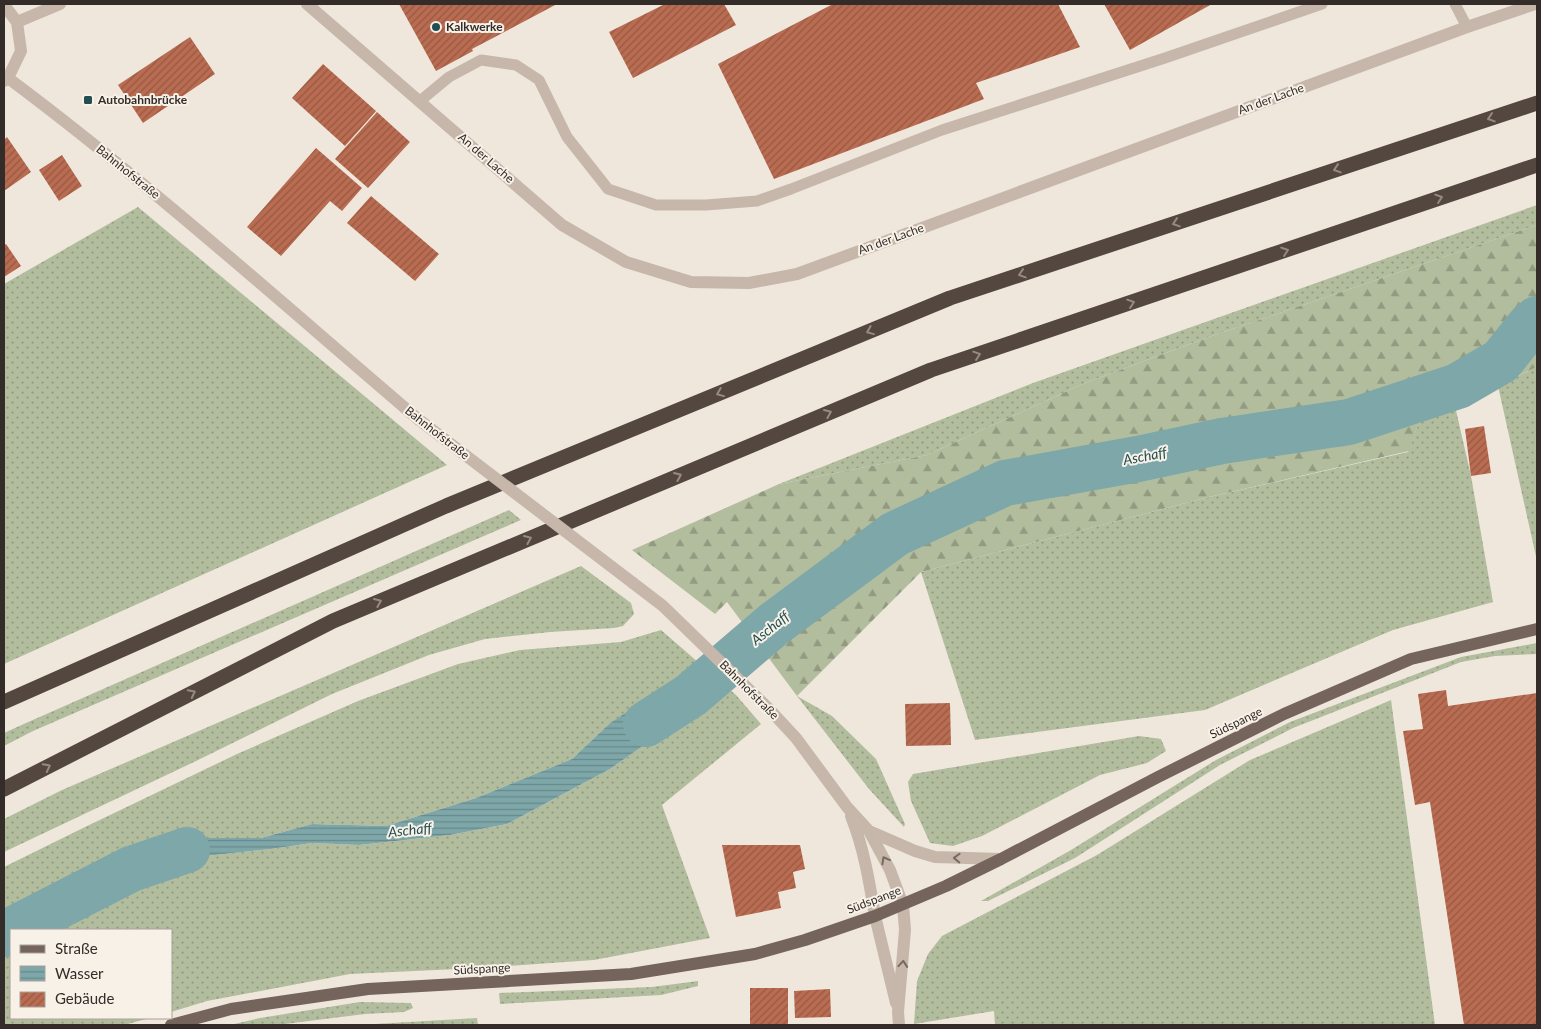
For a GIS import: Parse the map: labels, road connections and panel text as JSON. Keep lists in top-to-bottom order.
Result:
{
  "streets": {
    "main road": ["Südspange"],
    "street": ["An der Lache", "Bahnhofstraße"]
  },
  "crossings": [
    ["Bahnhofstraße", "Südspange"]
  ],
  "water": ["Aschaff"],
  "places": {
    "other": ["Kalkwerke"],
    "transit": ["Autobahnbrücke"]
  },
  "legend": ["Straße", "Wasser", "Gebäude"]
}
